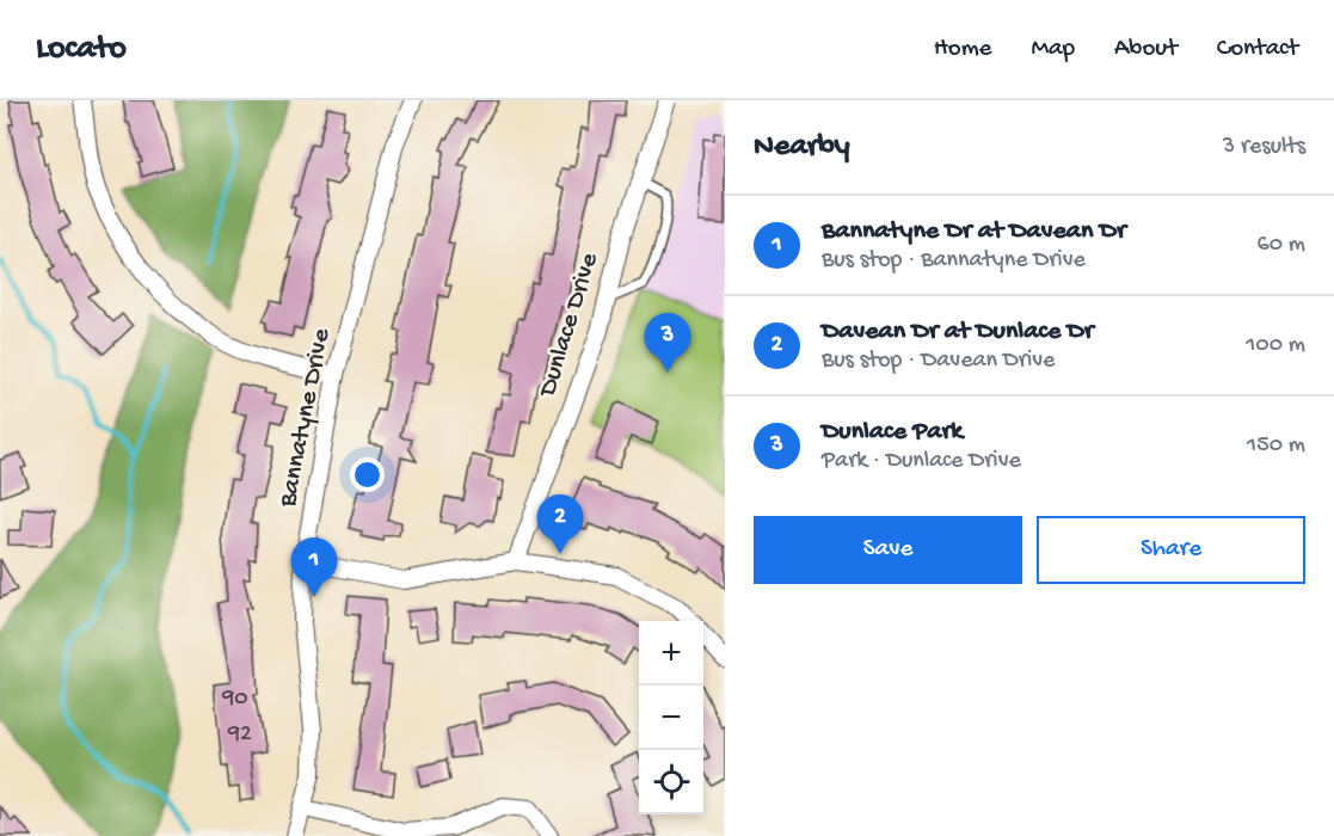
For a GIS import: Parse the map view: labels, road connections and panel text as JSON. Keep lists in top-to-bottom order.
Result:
{
  "streets": {
    "street": ["Dunlace Drive", "Bannatyne Drive"]
  },
  "house_numbers": ["90", "92"],
  "page": {
    "header": "Locato",
    "nav": [
      "Home",
      "Map",
      "About",
      "Contact"
    ],
    "heading": ["Nearby", "3 results"],
    "list": [
      {
        "mark": "1",
        "name": "Bannatyne Dr at Davean Dr",
        "note": "Bus stop · Bannatyne Drive",
        "value": "60 m"
      },
      {
        "mark": "2",
        "name": "Davean Dr at Dunlace Dr",
        "note": "Bus stop · Davean Drive",
        "value": "100 m"
      },
      {
        "mark": "3",
        "name": "Dunlace Park",
        "note": "Park · Dunlace Drive",
        "value": "150 m"
      }
    ],
    "pins": ["3", "2", "1"],
    "buttons": ["Save", "Share"],
    "map_buttons": ["+", "−"]
  }
}
